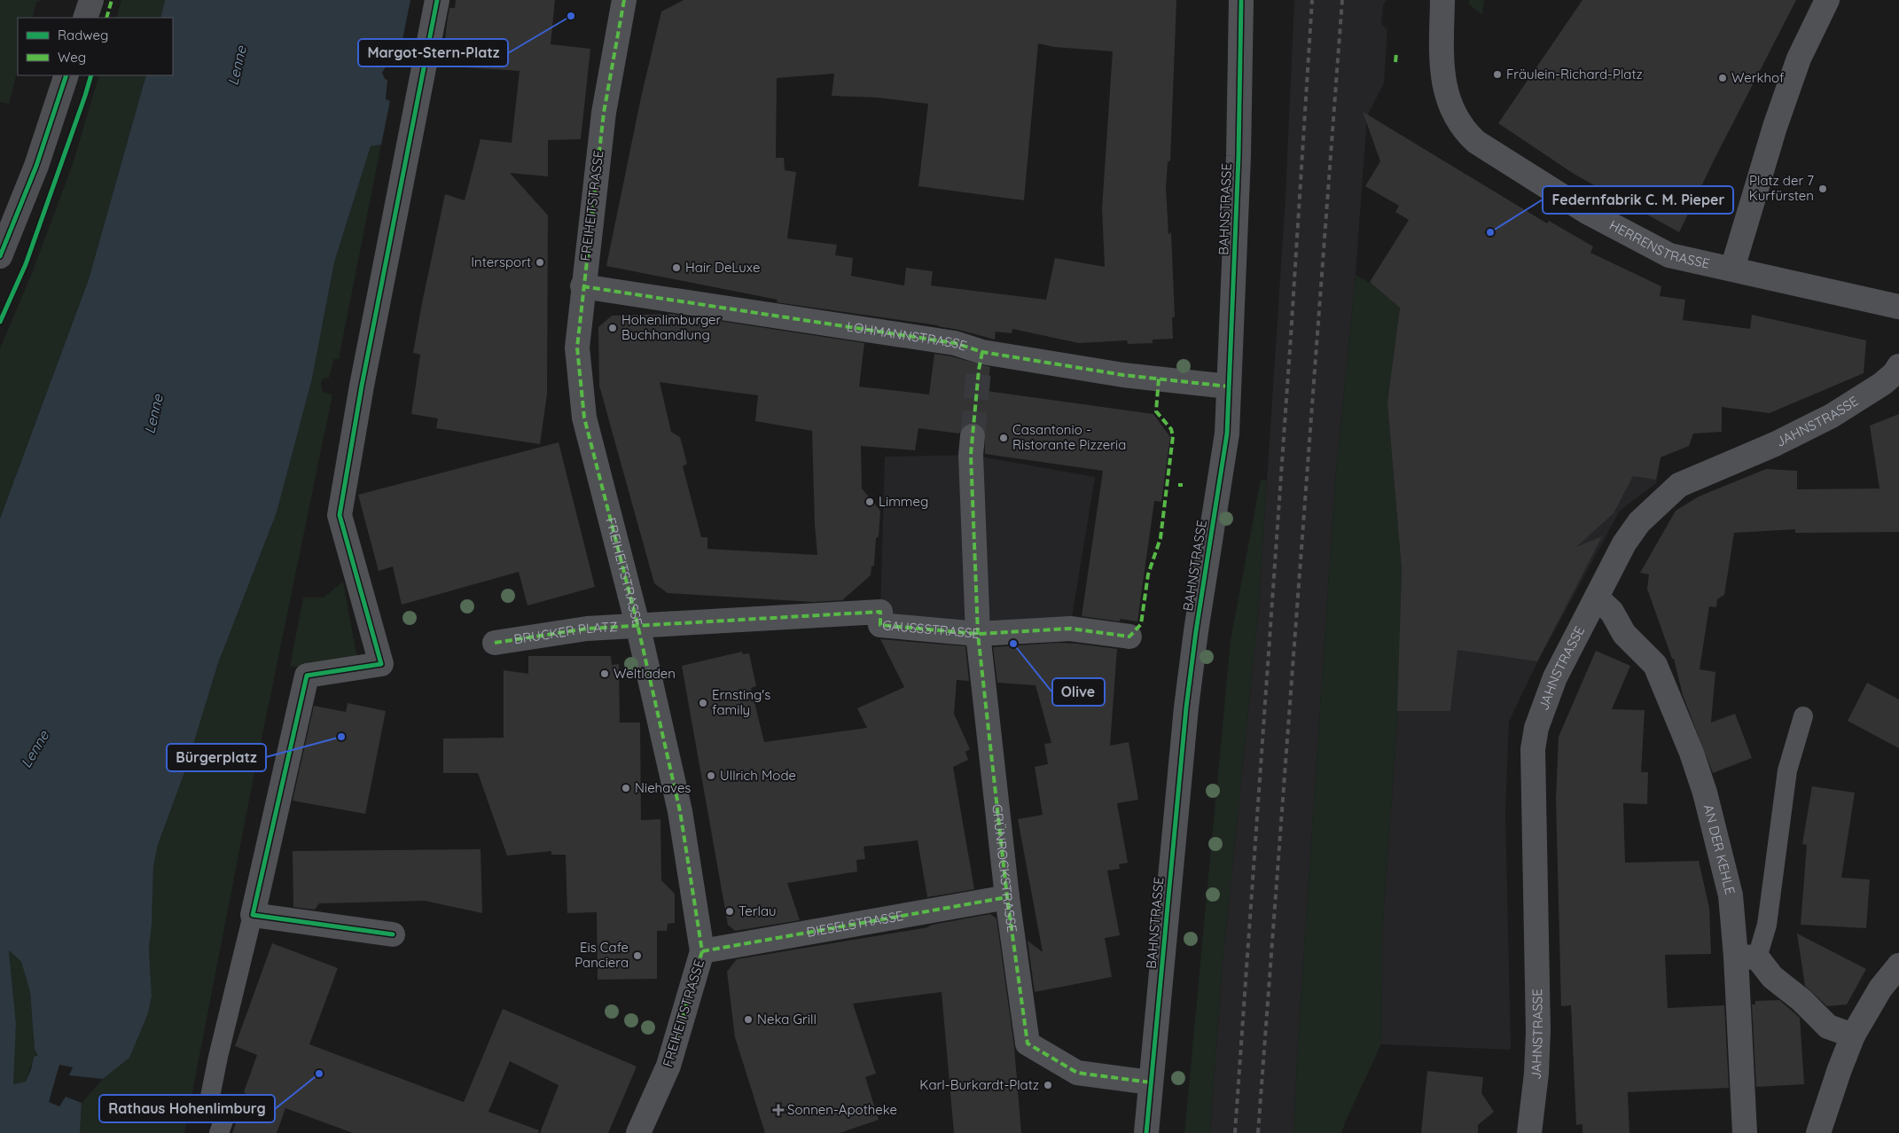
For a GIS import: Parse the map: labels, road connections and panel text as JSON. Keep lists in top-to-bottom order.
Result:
{
  "streets": {
    "street": [
      "FREIHEITSTRASSE",
      "BAHNSTRASSE",
      "HERRENSTRASSE",
      "LOHMANNSTRASSE",
      "JAHNSTRASSE",
      "GAUSSSTRASSE",
      "BRUCKER PLATZ",
      "AN DER KEHLE",
      "GRÜNROCKSTRASSE",
      "DIESELSTRASSE"
    ]
  },
  "crossings": [
    ["FREIHEITSTRASSE", "LOHMANNSTRASSE"],
    ["FREIHEITSTRASSE", "GAUSSSTRASSE"],
    ["FREIHEITSTRASSE", "BRUCKER PLATZ"],
    ["FREIHEITSTRASSE", "DIESELSTRASSE"],
    ["BAHNSTRASSE", "LOHMANNSTRASSE"],
    ["BAHNSTRASSE", "GRÜNROCKSTRASSE"],
    ["JAHNSTRASSE", "AN DER KEHLE"],
    ["GAUSSSTRASSE", "BRUCKER PLATZ"],
    ["GAUSSSTRASSE", "GRÜNROCKSTRASSE"],
    ["GRÜNROCKSTRASSE", "DIESELSTRASSE"]
  ],
  "water": ["Lenne"],
  "places": {
    "other": [
      "Margot-Stern-Platz",
      "Fräulein-Richard-Platz",
      "Werkhof",
      "Platz der 7 Kurfürsten",
      "Federnfabrik C. M. Pieper",
      "Intersport",
      "Hair DeLuxe",
      "Hohenlimburger Buchhandlung",
      "Casantonio - Ristorante Pizzeria",
      "Limmeg",
      "Olive",
      "Weltladen",
      "Ernsting's family",
      "Bürgerplatz",
      "Ullrich Mode",
      "Niehaves",
      "Terlau",
      "Eis Cafe Panciera",
      "Neka Grill",
      "Rathaus Hohenlimburg",
      "Karl-Burkardt-Platz"
    ],
    "health": ["Sonnen-Apotheke"]
  },
  "legend": ["Radweg", "Weg"]
}
